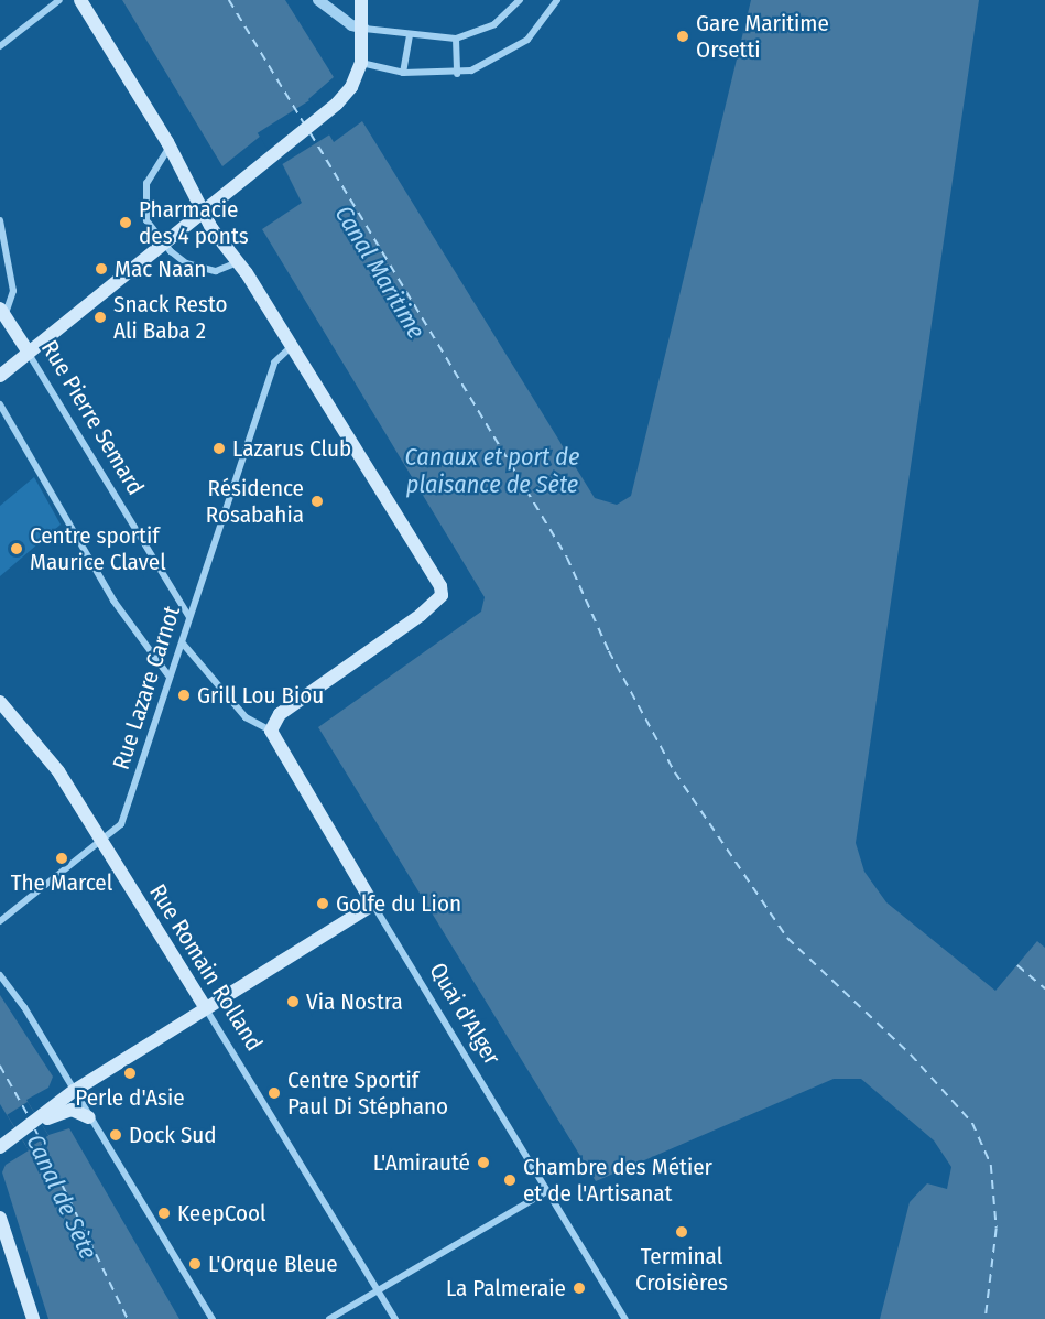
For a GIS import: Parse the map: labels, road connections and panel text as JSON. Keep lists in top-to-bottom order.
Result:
{
  "streets": {
    "main road": ["Rue Pierre Semard", "Rue Romain Rolland", "Quai d'Alger"],
    "street": ["Rue Lazare Carnot"]
  },
  "crossings": [
    ["Rue Pierre Semard", "Rue Lazare Carnot"],
    ["Rue Lazare Carnot", "Rue Romain Rolland"]
  ],
  "water": ["Canal Maritime", "Canaux et port de plaisance de Sète", "Canal de Sète"],
  "places": [
    "Gare Maritime Orsetti",
    "Pharmacie des 4 ponts",
    "Mac Naan",
    "Snack Resto Ali Baba 2",
    "Lazarus Club",
    "Résidence Rosabahia",
    "Centre sportif Maurice Clavel",
    "Grill Lou Biou",
    "The Marcel",
    "Golfe du Lion",
    "Via Nostra",
    "Perle d'Asie",
    "Centre Sportif Paul Di Stéphano",
    "Dock Sud",
    "L'Amirauté",
    "Chambre des Métier et de l'Artisanat",
    "KeepCool",
    "Terminal Croisières",
    "L'Orque Bleue",
    "La Palmeraie"
  ]
}
